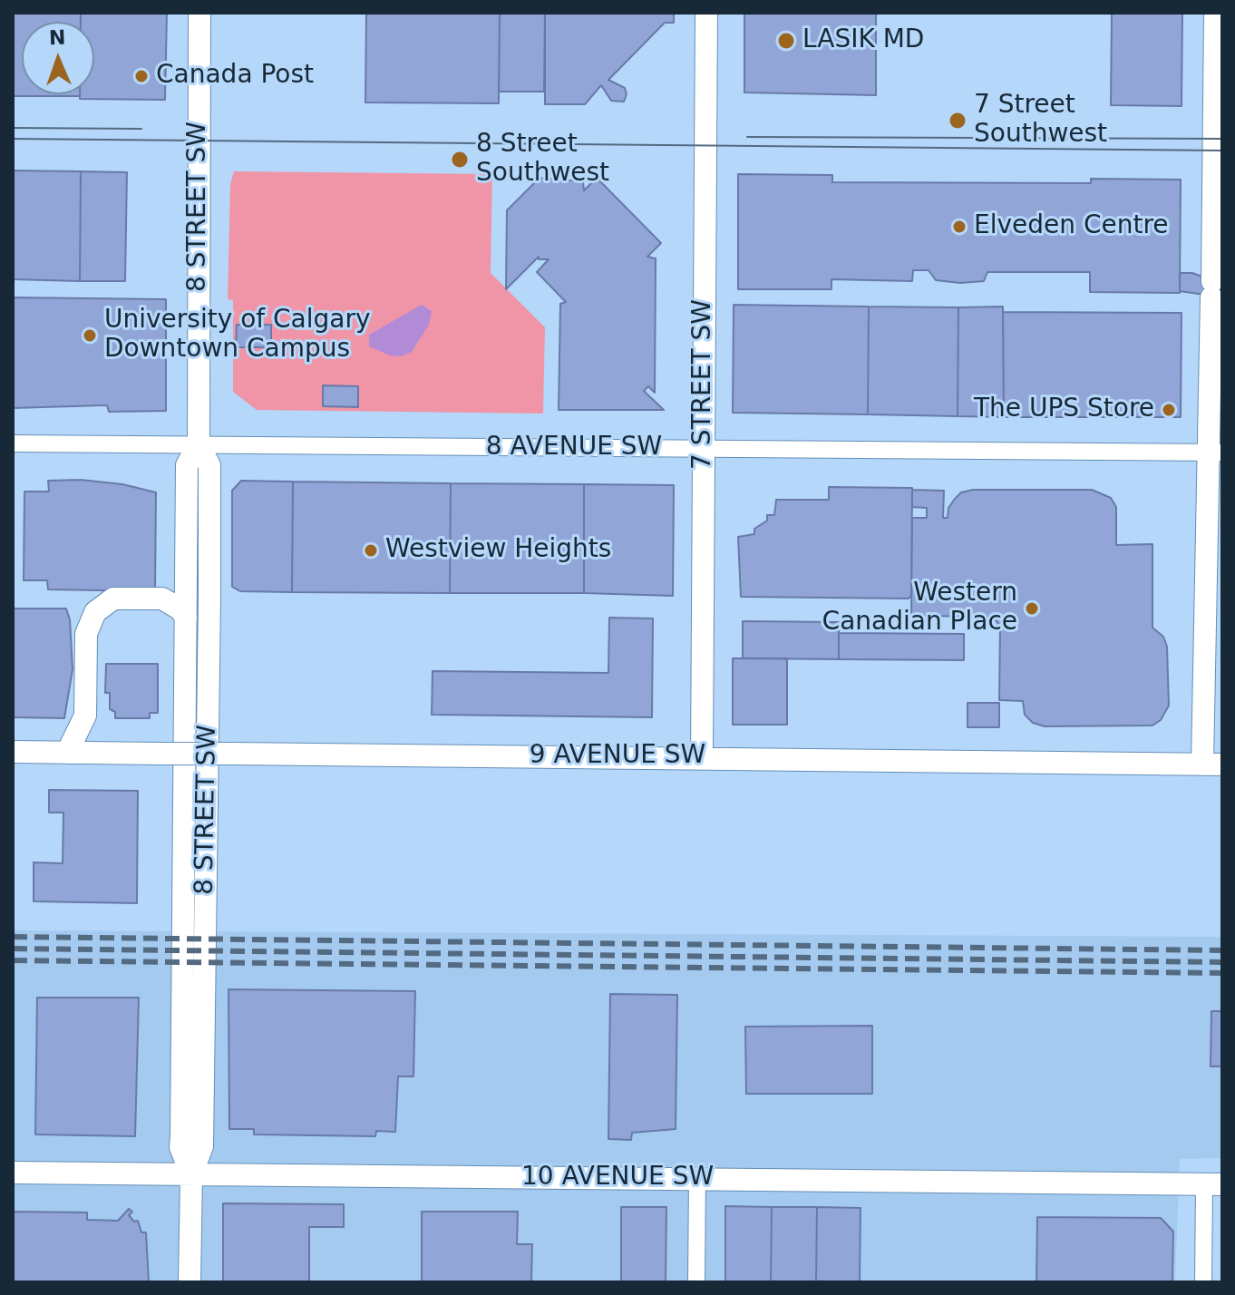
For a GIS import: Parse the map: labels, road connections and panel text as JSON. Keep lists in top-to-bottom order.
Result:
{
  "streets": {
    "main road": [
      "8 STREET SW",
      "7 STREET SW",
      "9 AVENUE SW",
      "10 AVENUE SW"
    ],
    "street": ["8 AVENUE SW"]
  },
  "crossings": [
    ["8 STREET SW", "8 AVENUE SW"],
    ["8 STREET SW", "10 AVENUE SW"],
    ["7 STREET SW", "8 AVENUE SW"],
    ["7 STREET SW", "9 AVENUE SW"]
  ],
  "places": [
    "LASIK MD",
    "Canada Post",
    "7 Street Southwest",
    "8 Street Southwest",
    "Elveden Centre",
    "University of Calgary Downtown Campus",
    "The UPS Store",
    "Westview Heights",
    "Western Canadian Place"
  ],
  "north": "top"
}
